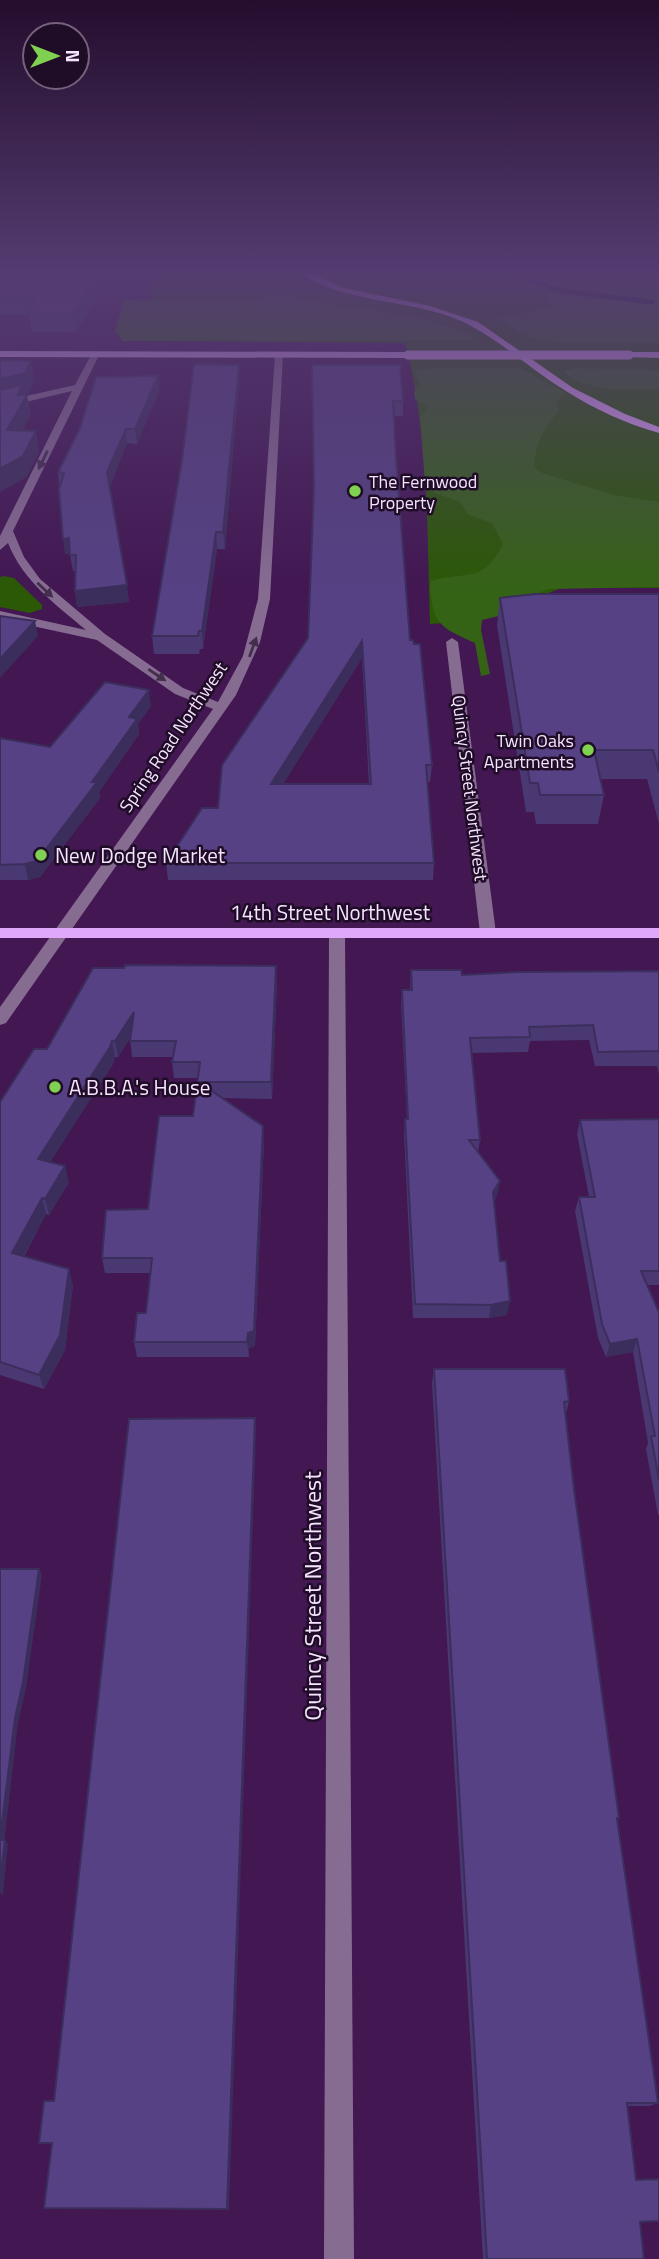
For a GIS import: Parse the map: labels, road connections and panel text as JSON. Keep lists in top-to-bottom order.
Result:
{
  "streets": {
    "main road": ["14th Street Northwest"],
    "street": ["Spring Road Northwest", "Quincy Street Northwest"]
  },
  "crossings": [
    ["Spring Road Northwest", "14th Street Northwest"],
    ["Quincy Street Northwest", "14th Street Northwest"]
  ],
  "one_way": ["Spring Road Northwest"],
  "places": [
    "The Fernwood Property",
    "Twin Oaks Apartments",
    "New Dodge Market",
    "A.B.B.A.'s House"
  ],
  "north": "right"
}
